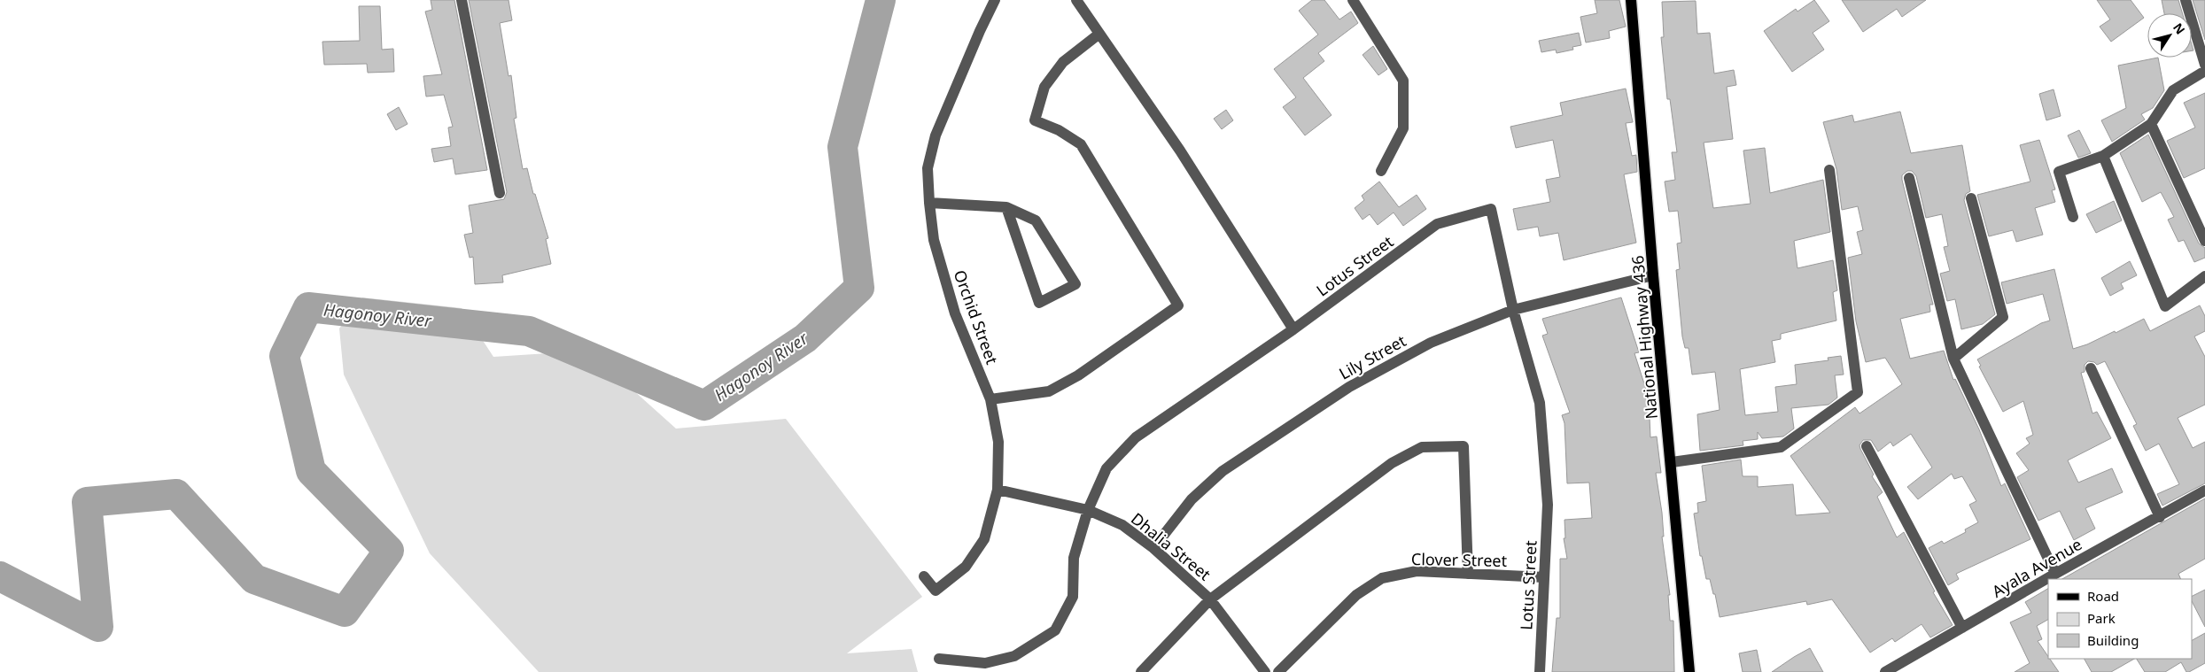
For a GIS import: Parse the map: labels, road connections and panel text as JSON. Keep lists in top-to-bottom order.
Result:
{
  "streets": {
    "main road": ["National Highway 436"],
    "street": [
      "Lotus Street",
      "Orchid Street",
      "Lily Street",
      "Dhalia Street",
      "Clover Street",
      "Ayala Avenue"
    ]
  },
  "crossings": [
    ["Lotus Street", "Lily Street"],
    ["Lotus Street", "Dhalia Street"],
    ["Lotus Street", "Clover Street"],
    ["Orchid Street", "Dhalia Street"],
    ["National Highway 436", "Lily Street"],
    ["Lily Street", "Dhalia Street"]
  ],
  "water": ["Hagonoy River"],
  "legend": ["Road", "Park", "Building"],
  "north": "top right"
}
